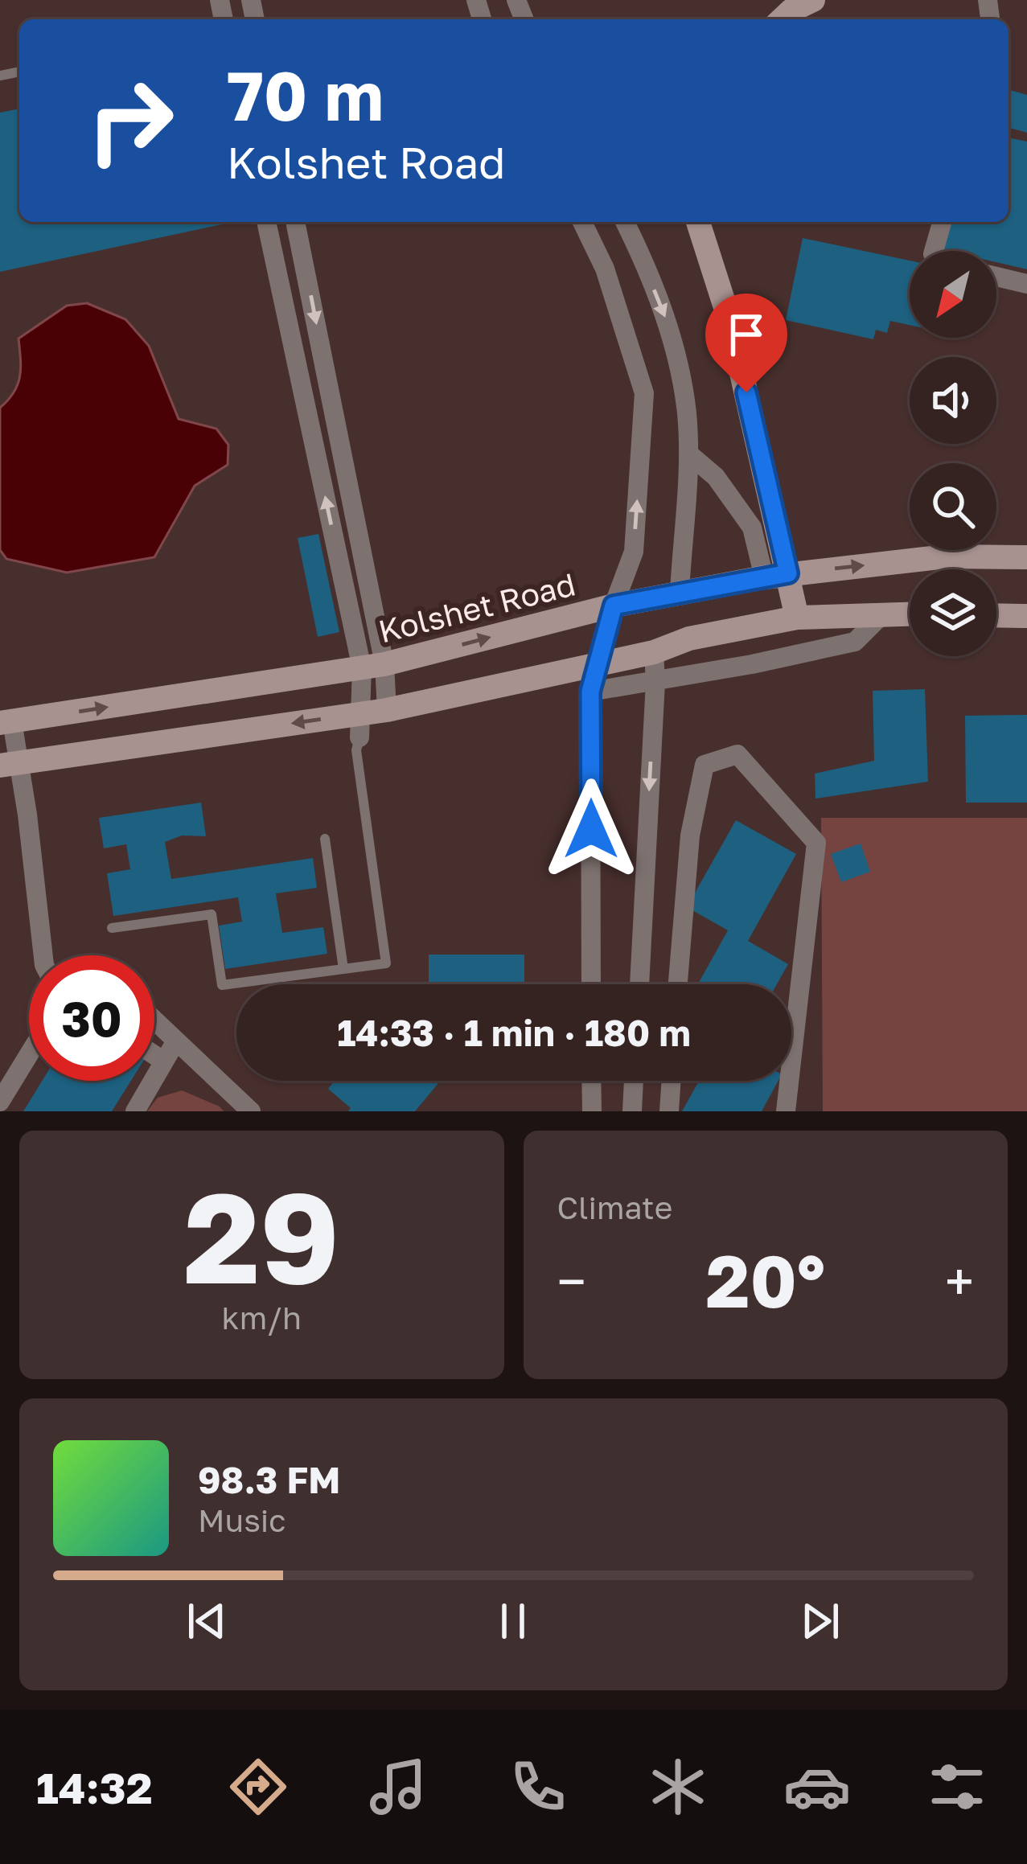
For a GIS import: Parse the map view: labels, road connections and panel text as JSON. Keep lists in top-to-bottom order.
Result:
{
  "streets": {
    "street": ["Kolshet Road"]
  },
  "north": "bottom left",
  "page": {
    "turn": ["70 m", "Kolshet Road"],
    "limit": "30",
    "trip": "14:33 · 1 min · 180 m",
    "tile": [
      ["29", "km/h"],
      "Climate"
    ],
    "heat": ["−", "20°", "+"],
    "song": ["98.3 FM", "Music"],
    "tabs": "14:32"
  }
}
